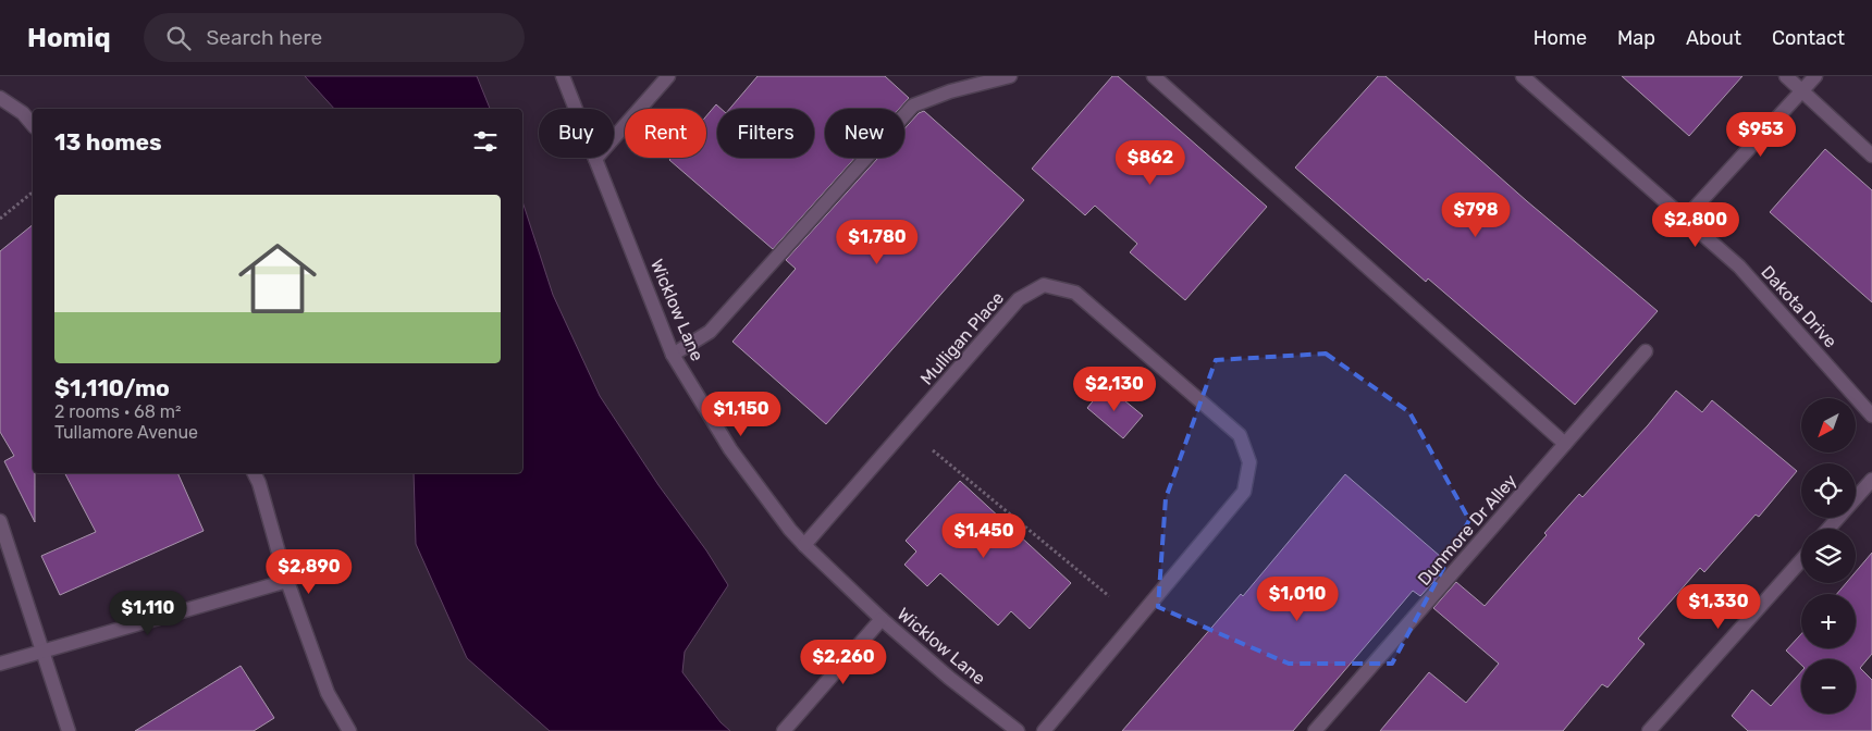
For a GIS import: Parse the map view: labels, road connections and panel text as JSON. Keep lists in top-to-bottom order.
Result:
{
  "streets": {
    "street": [
      "Dakota Drive",
      "Wicklow Lane",
      "Mulligan Place",
      "Dunmore Dr Alley"
    ]
  },
  "crossings": [
    ["Wicklow Lane", "Mulligan Place"]
  ],
  "north": "bottom left",
  "page": {
    "header": "Homiq",
    "search": "Search here",
    "nav": [
      "Home",
      "Map",
      "About",
      "Contact"
    ],
    "chip": [
      "Buy",
      "Rent",
      "Filters",
      "New"
    ],
    "heading": "13 homes",
    "price": [
      "$953",
      "$862",
      "$798",
      "$2,800",
      "$1,780",
      "$2,130",
      "$1,150",
      "$1,450",
      "$2,890",
      "$1,010",
      "$1,330",
      "$1,110",
      "$2,260"
    ],
    "list": [
      {
        "name": "$1,110/mo",
        "note": "2 rooms · 68 m² · Tullamore Avenue"
      }
    ],
    "map_buttons": ["+", "−"]
  }
}
